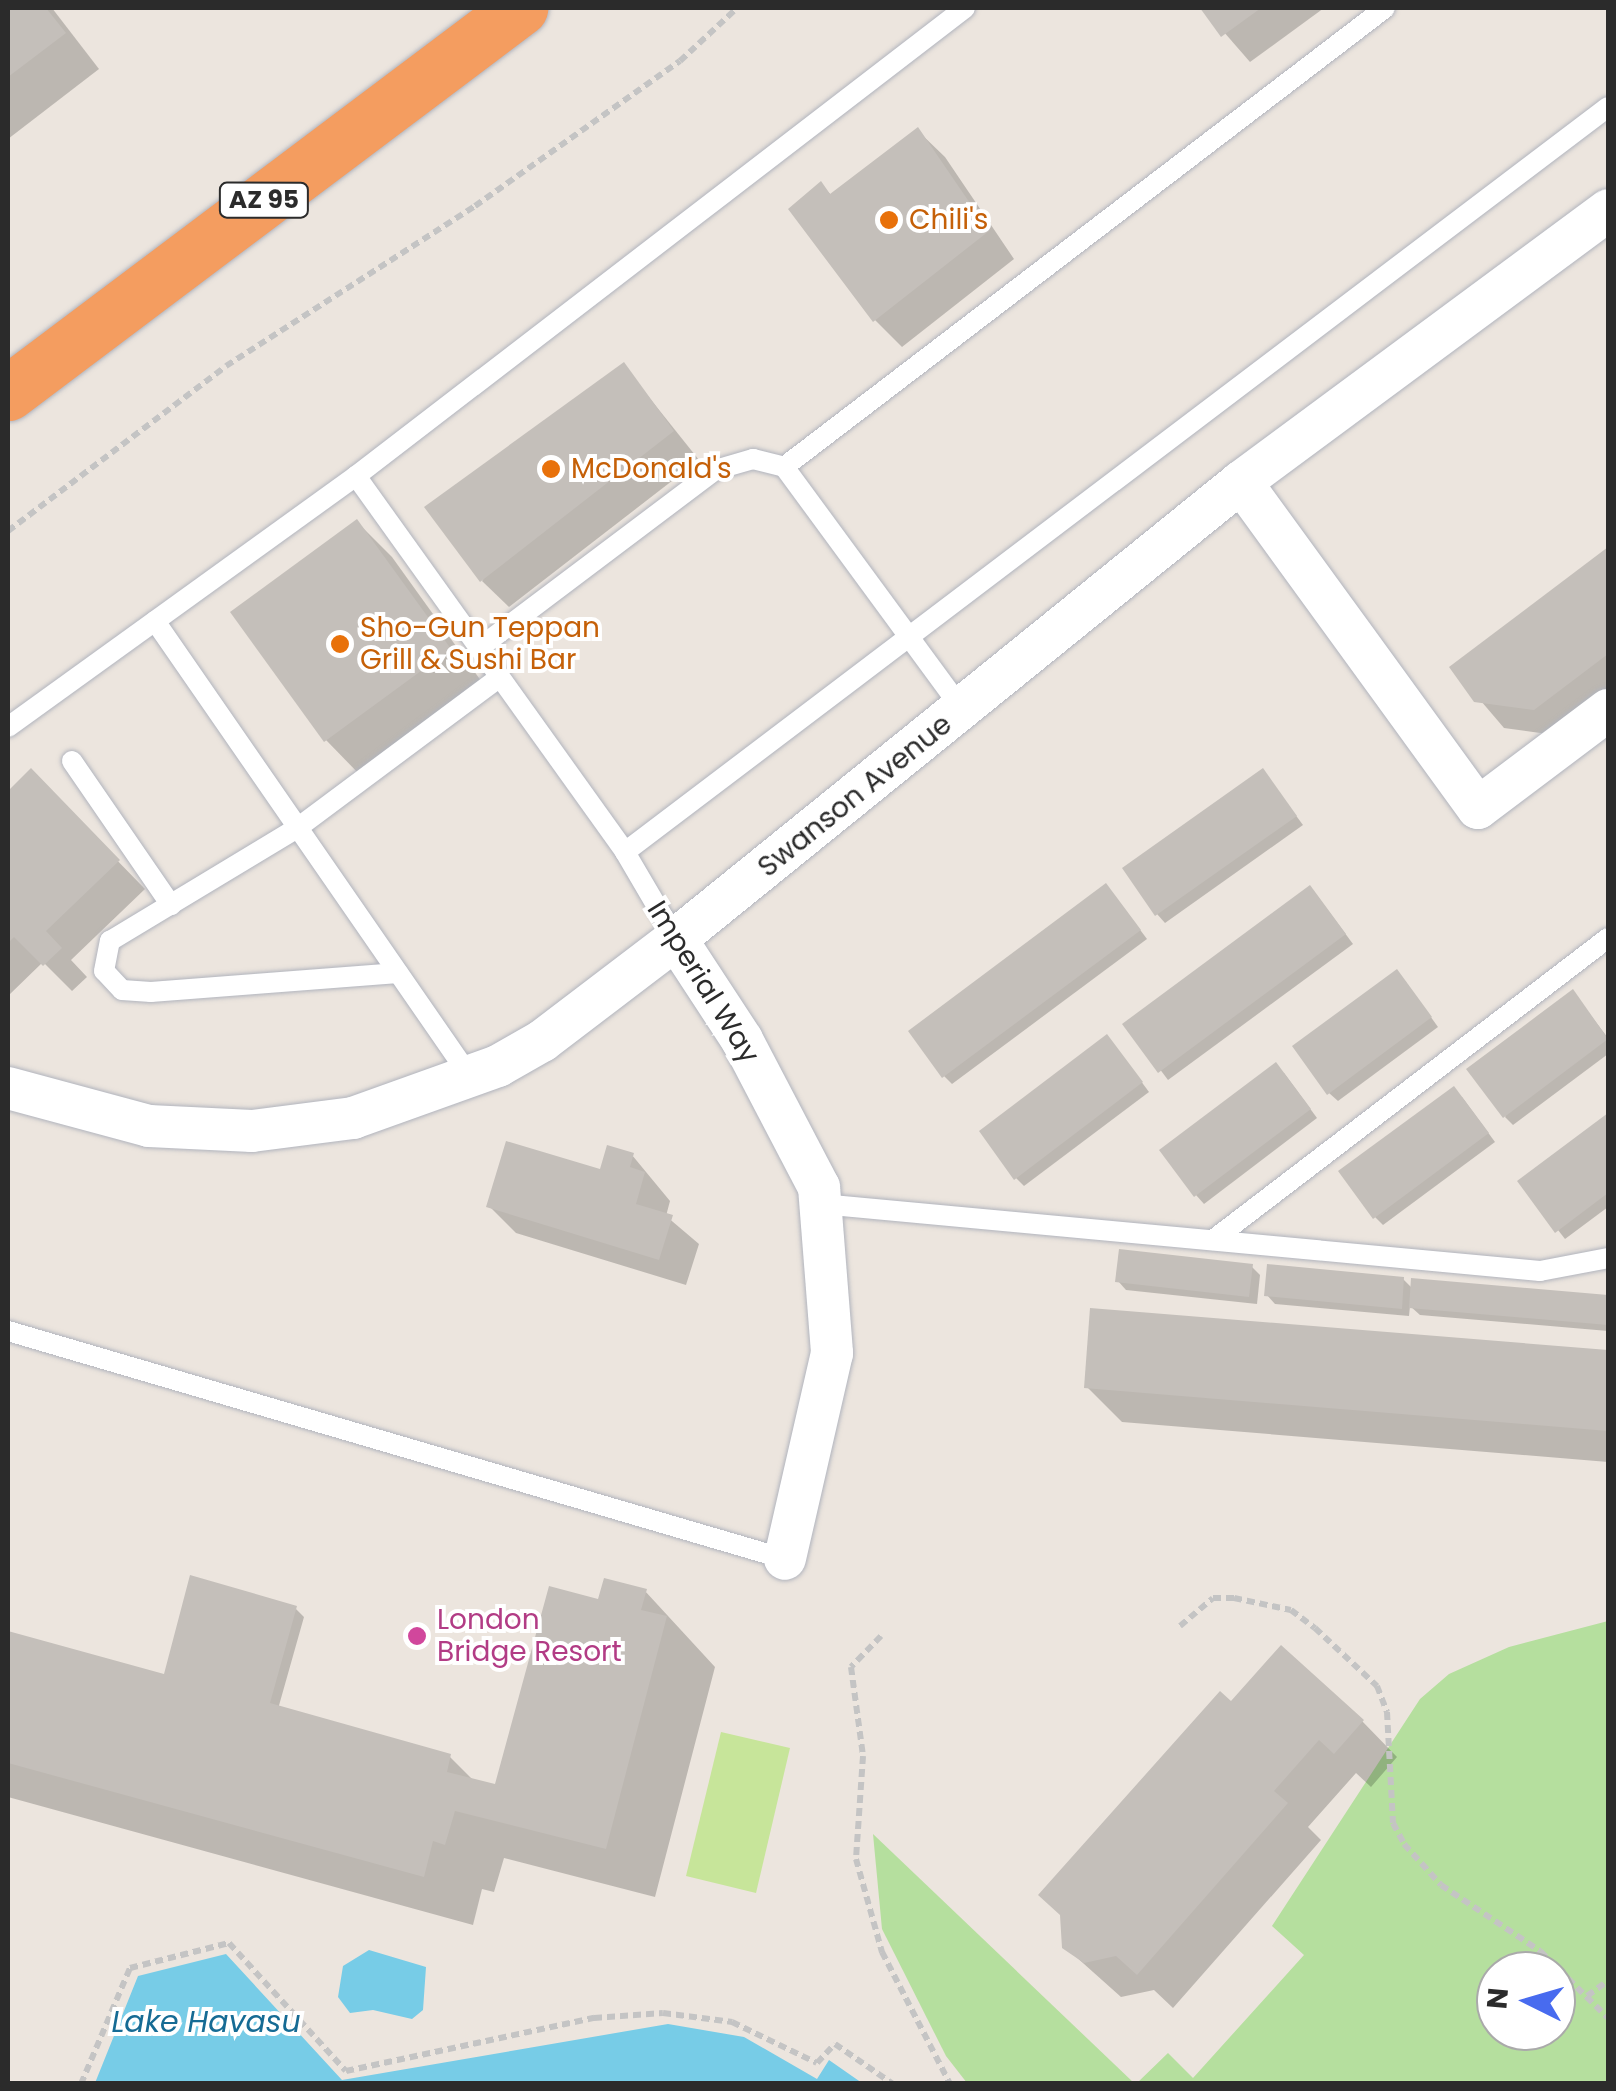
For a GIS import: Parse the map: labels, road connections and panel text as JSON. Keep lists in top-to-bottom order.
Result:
{
  "streets": {
    "highway": ["AZ 95"],
    "street": ["Swanson Avenue", "Imperial Way"]
  },
  "crossings": [
    ["Swanson Avenue", "Imperial Way"]
  ],
  "water": ["Lake Havasu"],
  "places": [
    "Chili's",
    "McDonald's",
    "Sho-Gun Teppan Grill & Sushi Bar",
    "London Bridge Resort"
  ],
  "north": "left"
}
